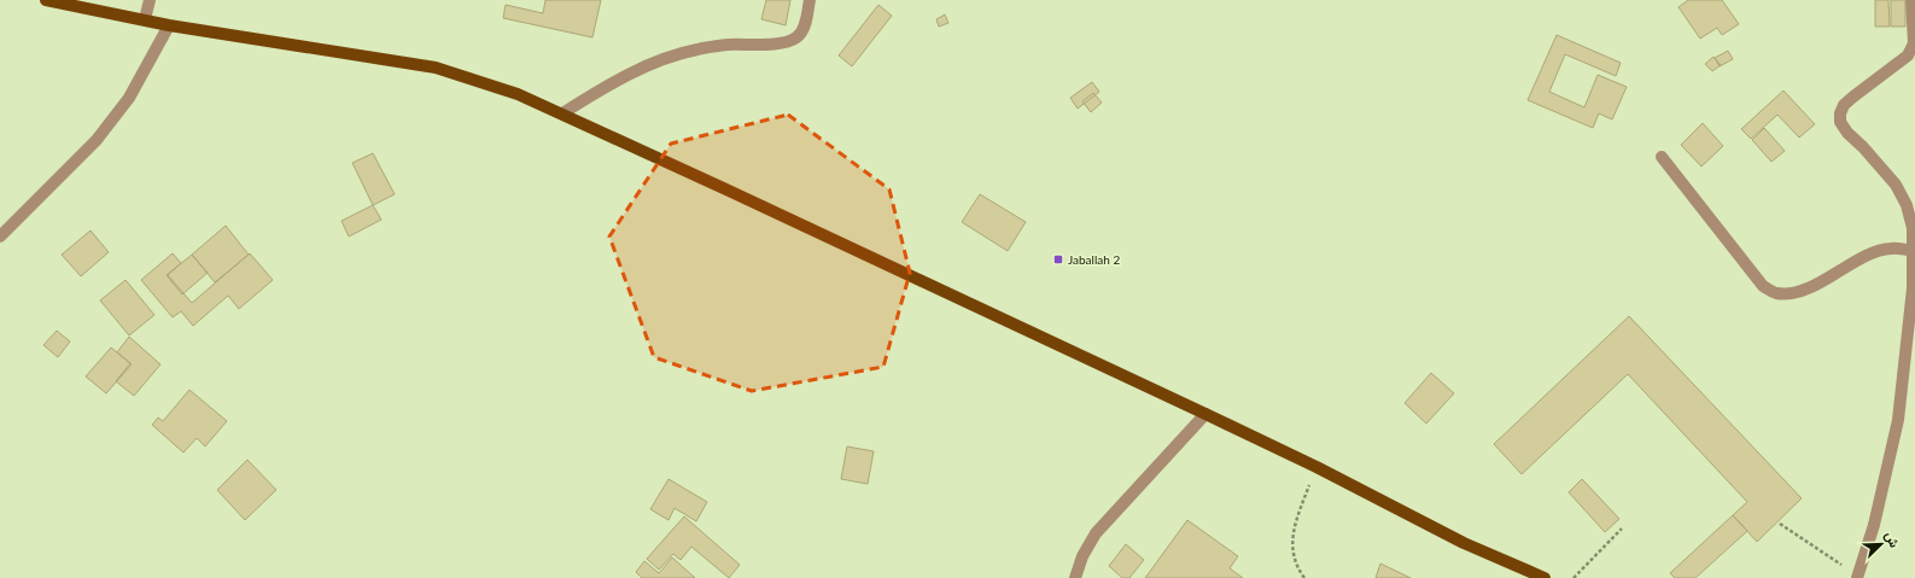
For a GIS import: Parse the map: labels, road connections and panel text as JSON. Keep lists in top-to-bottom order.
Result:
{
  "places": {
    "transit": ["Jaballah 2"]
  },
  "north": "top right"
}
